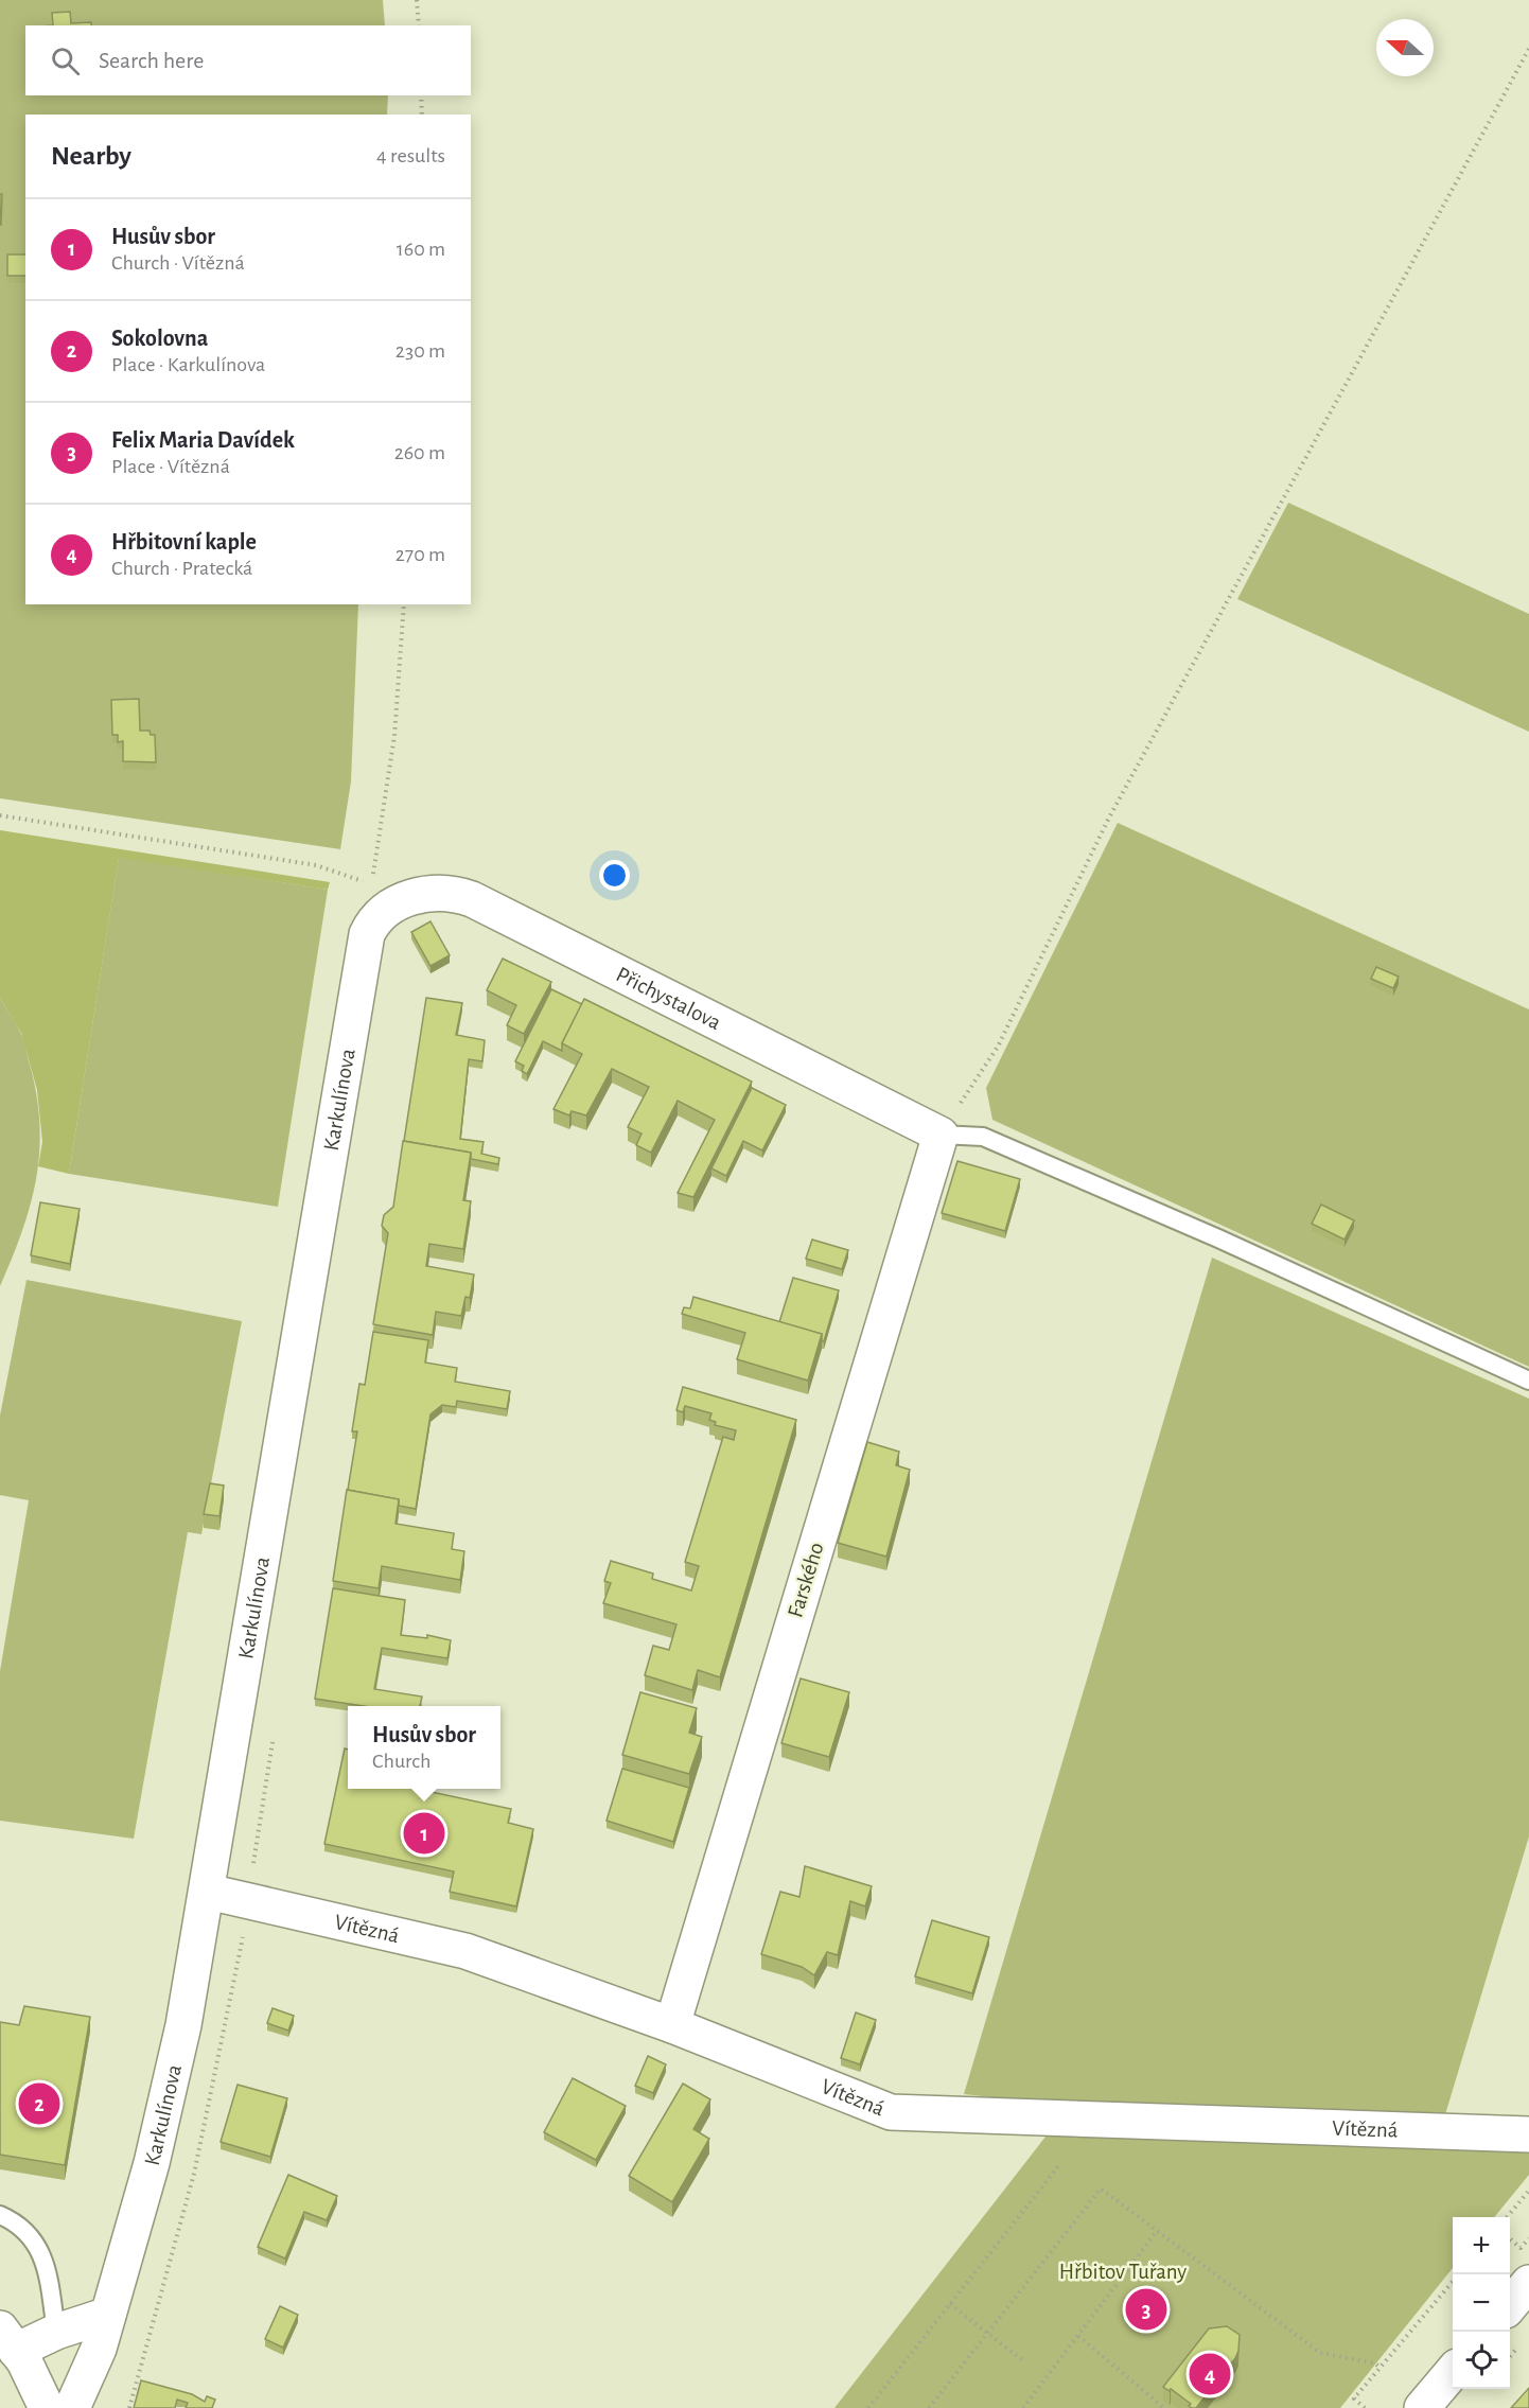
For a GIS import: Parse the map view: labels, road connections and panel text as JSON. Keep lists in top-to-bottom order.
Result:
{
  "streets": {
    "street": [
      "Přichystalova",
      "Karkulínova",
      "Farského",
      "Vítězná"
    ]
  },
  "crossings": [
    ["Přichystalova", "Karkulínova"],
    ["Přichystalova", "Farského"],
    ["Karkulínova", "Vítězná"],
    ["Farského", "Vítězná"]
  ],
  "parks": ["Hřbitov Tuřany"],
  "north": "left",
  "page": {
    "search": "Search here",
    "heading": ["Nearby", "4 results"],
    "list": [
      {
        "mark": "1",
        "name": "Husův sbor",
        "note": "Church · Vítězná",
        "value": "160 m"
      },
      {
        "mark": "2",
        "name": "Sokolovna",
        "note": "Place · Karkulínova",
        "value": "230 m"
      },
      {
        "mark": "3",
        "name": "Felix Maria Davídek",
        "note": "Place · Vítězná",
        "value": "260 m"
      },
      {
        "mark": "4",
        "name": "Hřbitovní kaple",
        "note": "Church · Pratecká",
        "value": "270 m"
      }
    ],
    "popup": ["Husův sbor", "Church"],
    "pins": [
      "1",
      "2",
      "3",
      "4"
    ],
    "map_buttons": ["+", "−"]
  }
}
